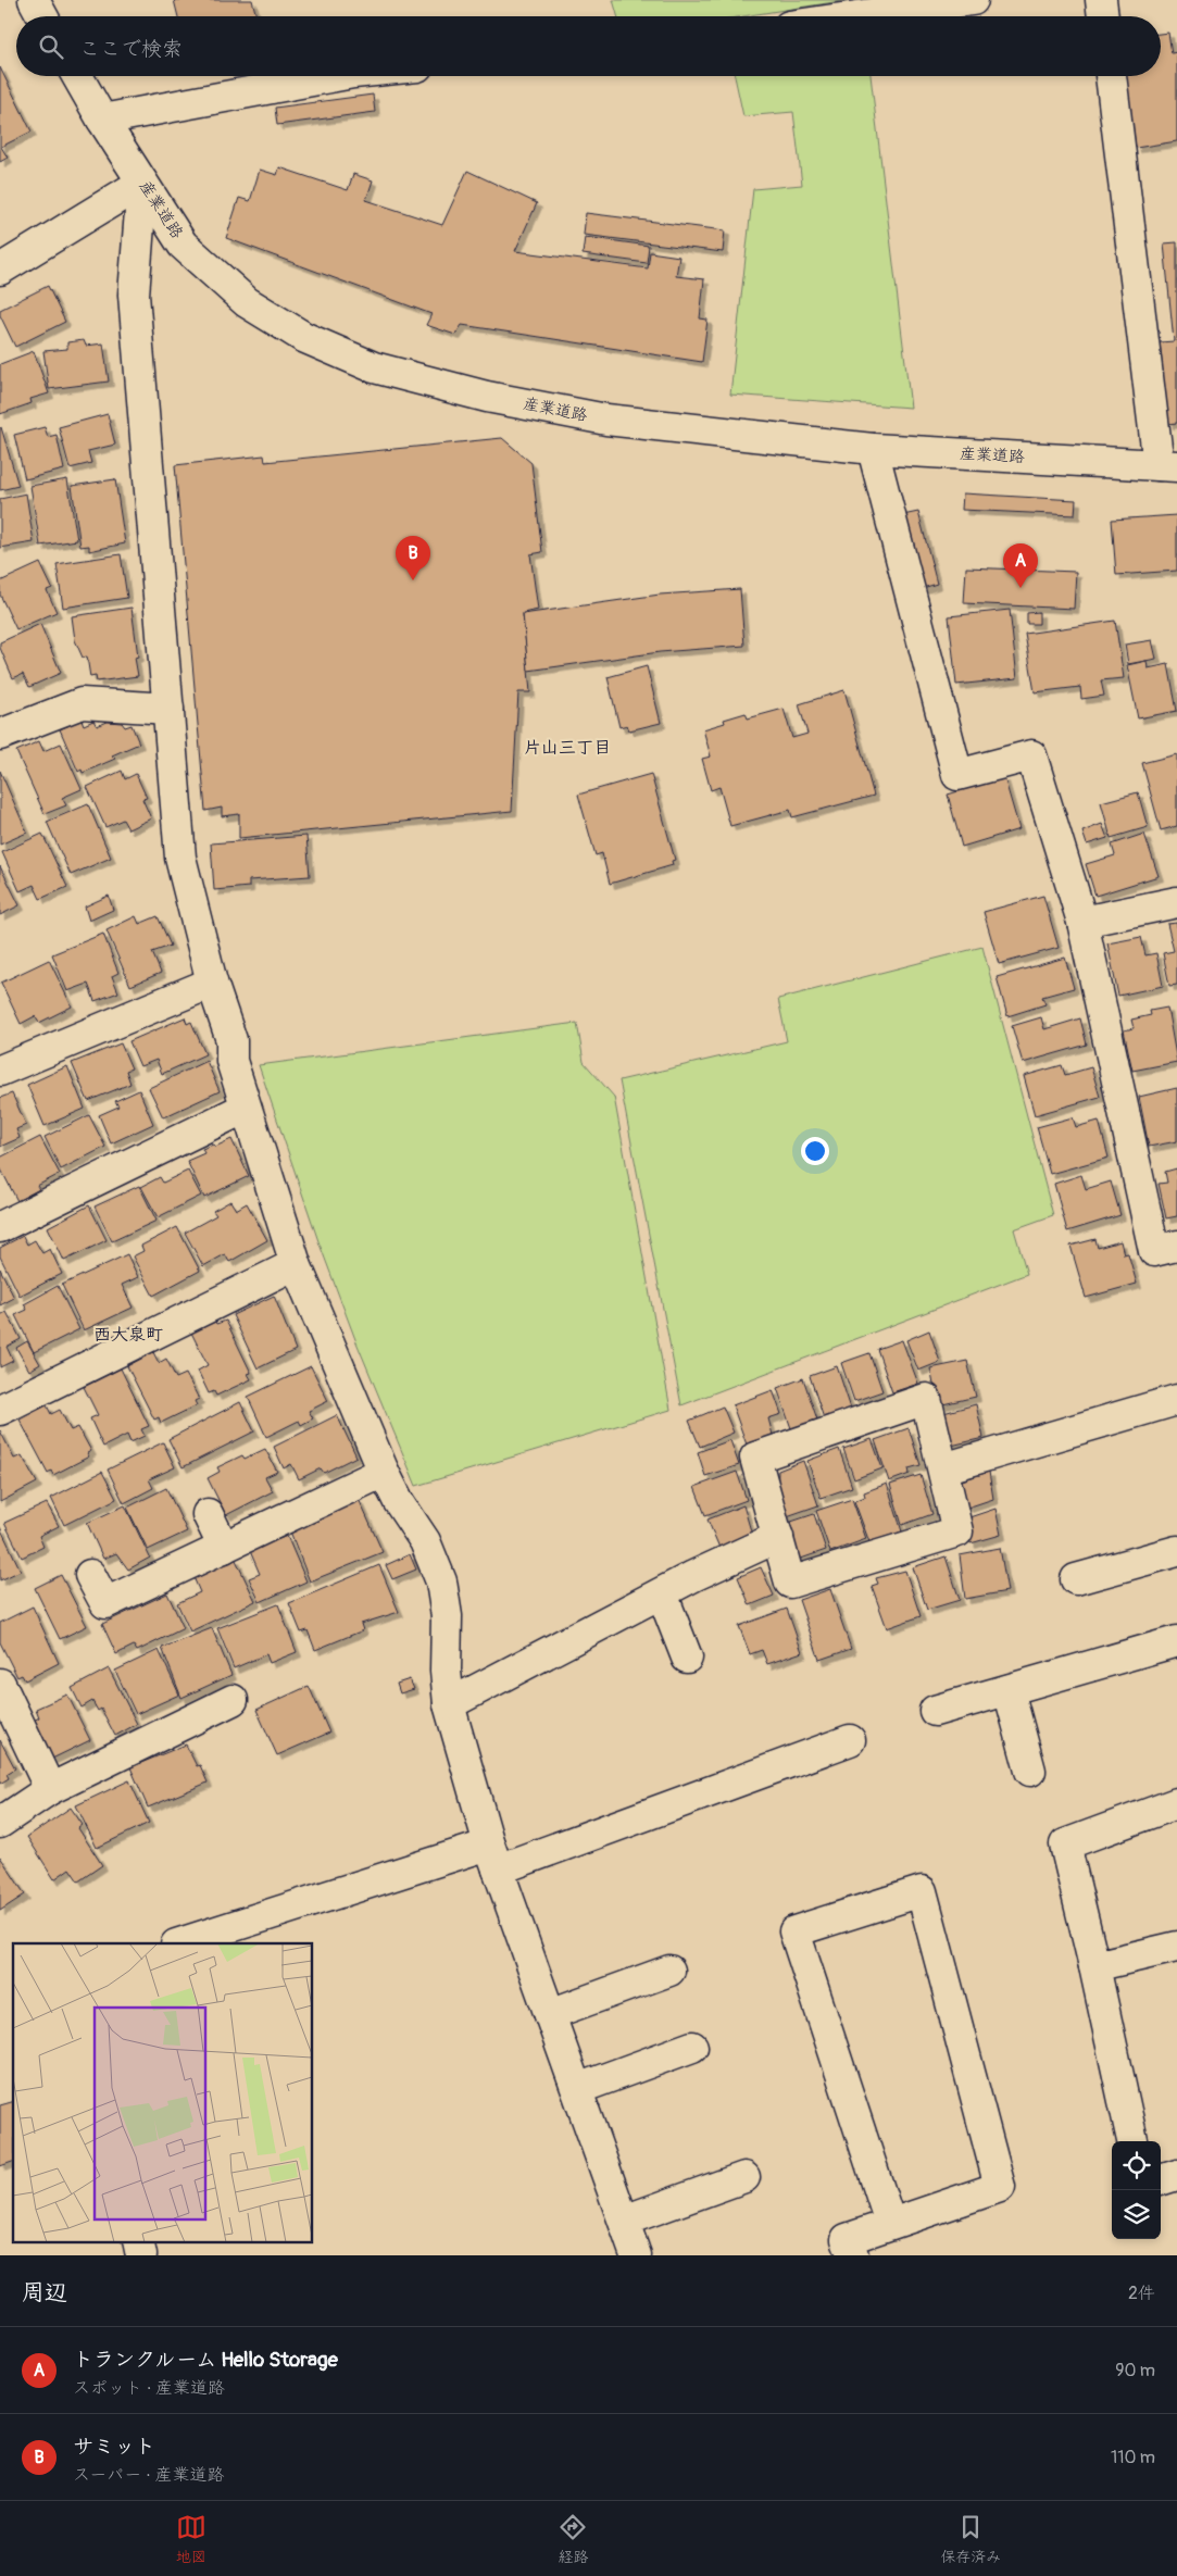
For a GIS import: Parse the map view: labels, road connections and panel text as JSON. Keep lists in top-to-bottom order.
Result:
{
  "streets": {
    "street": ["産業道路"]
  },
  "districts": ["片山三丁目", "西大泉町"],
  "page": {
    "search": "ここで検索",
    "pins": ["B", "A"],
    "heading": ["周辺", "2件"],
    "list": [
      {
        "mark": "A",
        "name": "トランクルーム Hello Storage",
        "note": "スポット · 産業道路",
        "value": "90 m"
      },
      {
        "mark": "B",
        "name": "サミット",
        "note": "スーパー · 産業道路",
        "value": "110 m"
      }
    ],
    "nav": ["地図", "経路", "保存済み"]
  }
}
